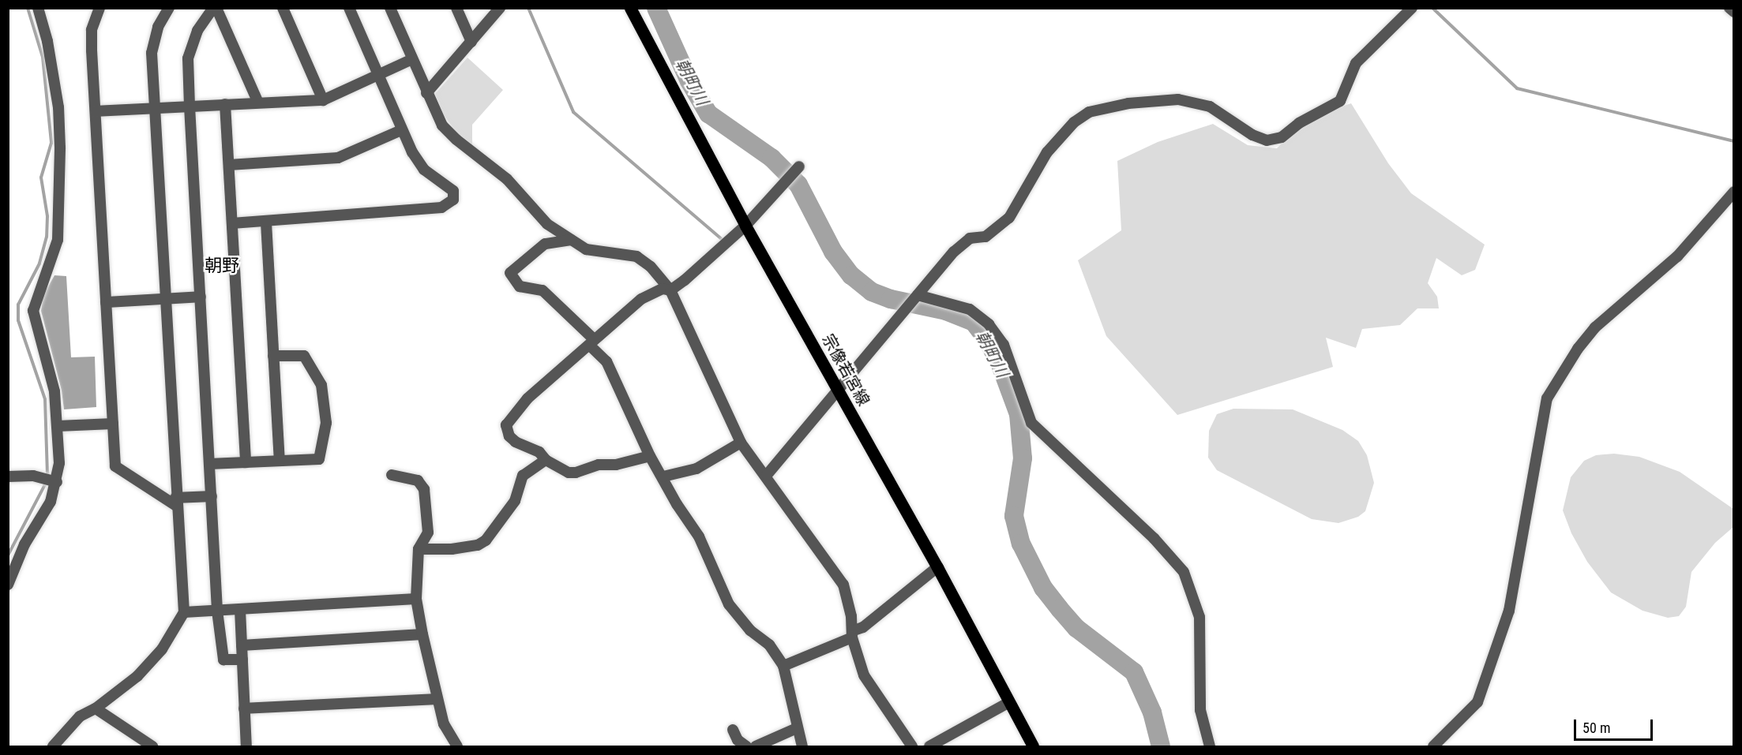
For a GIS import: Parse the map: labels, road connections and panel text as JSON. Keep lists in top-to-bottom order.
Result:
{
  "streets": {
    "main road": ["宗像若宮線"]
  },
  "districts": ["朝野"],
  "water": ["朝町川"],
  "scale_bar": "50 m"
}
